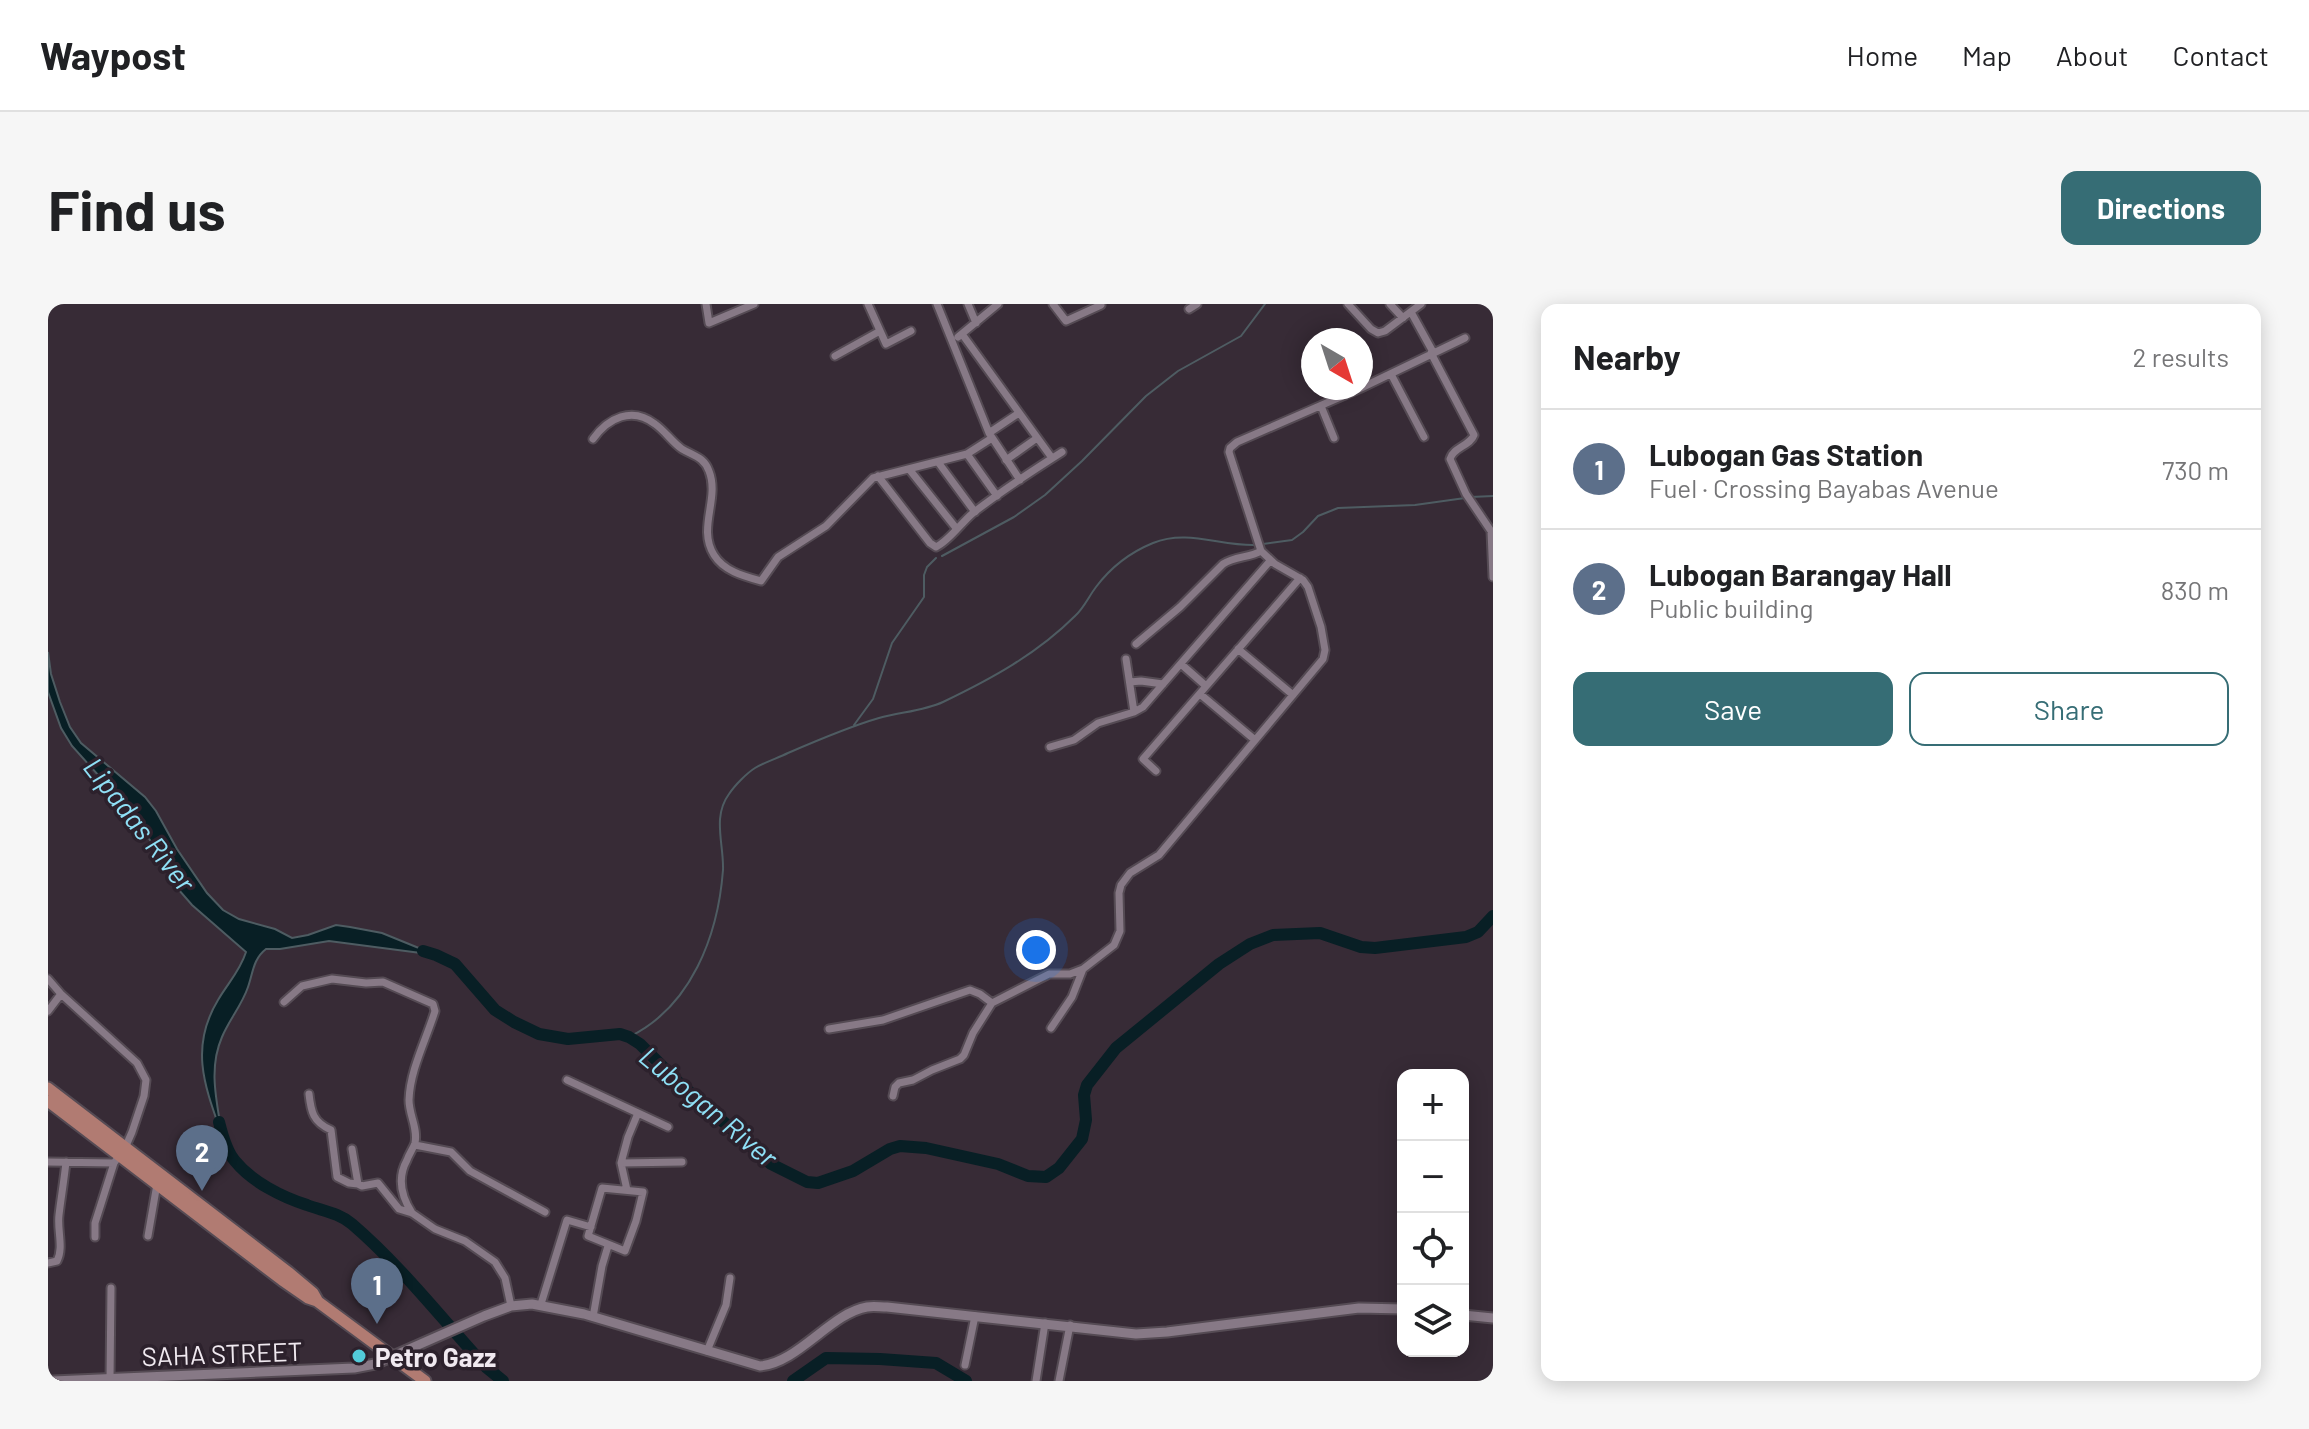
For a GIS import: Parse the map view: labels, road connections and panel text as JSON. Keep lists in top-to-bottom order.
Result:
{
  "streets": {
    "street": ["SAHA STREET"]
  },
  "water": ["Lipadas River", "Lubogan River"],
  "places": ["Petro Gazz"],
  "north": "bottom right",
  "page": {
    "header": "Waypost",
    "nav": [
      "Home",
      "Map",
      "About",
      "Contact"
    ],
    "buttons": [
      "Directions",
      ["Save", "Share"]
    ],
    "title": "Find us",
    "heading": ["Nearby", "2 results"],
    "list": [
      {
        "mark": "1",
        "name": "Lubogan Gas Station",
        "note": "Fuel · Crossing Bayabas Avenue",
        "value": "730 m"
      },
      {
        "mark": "2",
        "name": "Lubogan Barangay Hall",
        "note": "Public building",
        "value": "830 m"
      }
    ],
    "map_buttons": ["+", "−"],
    "pins": ["2", "1"]
  }
}
